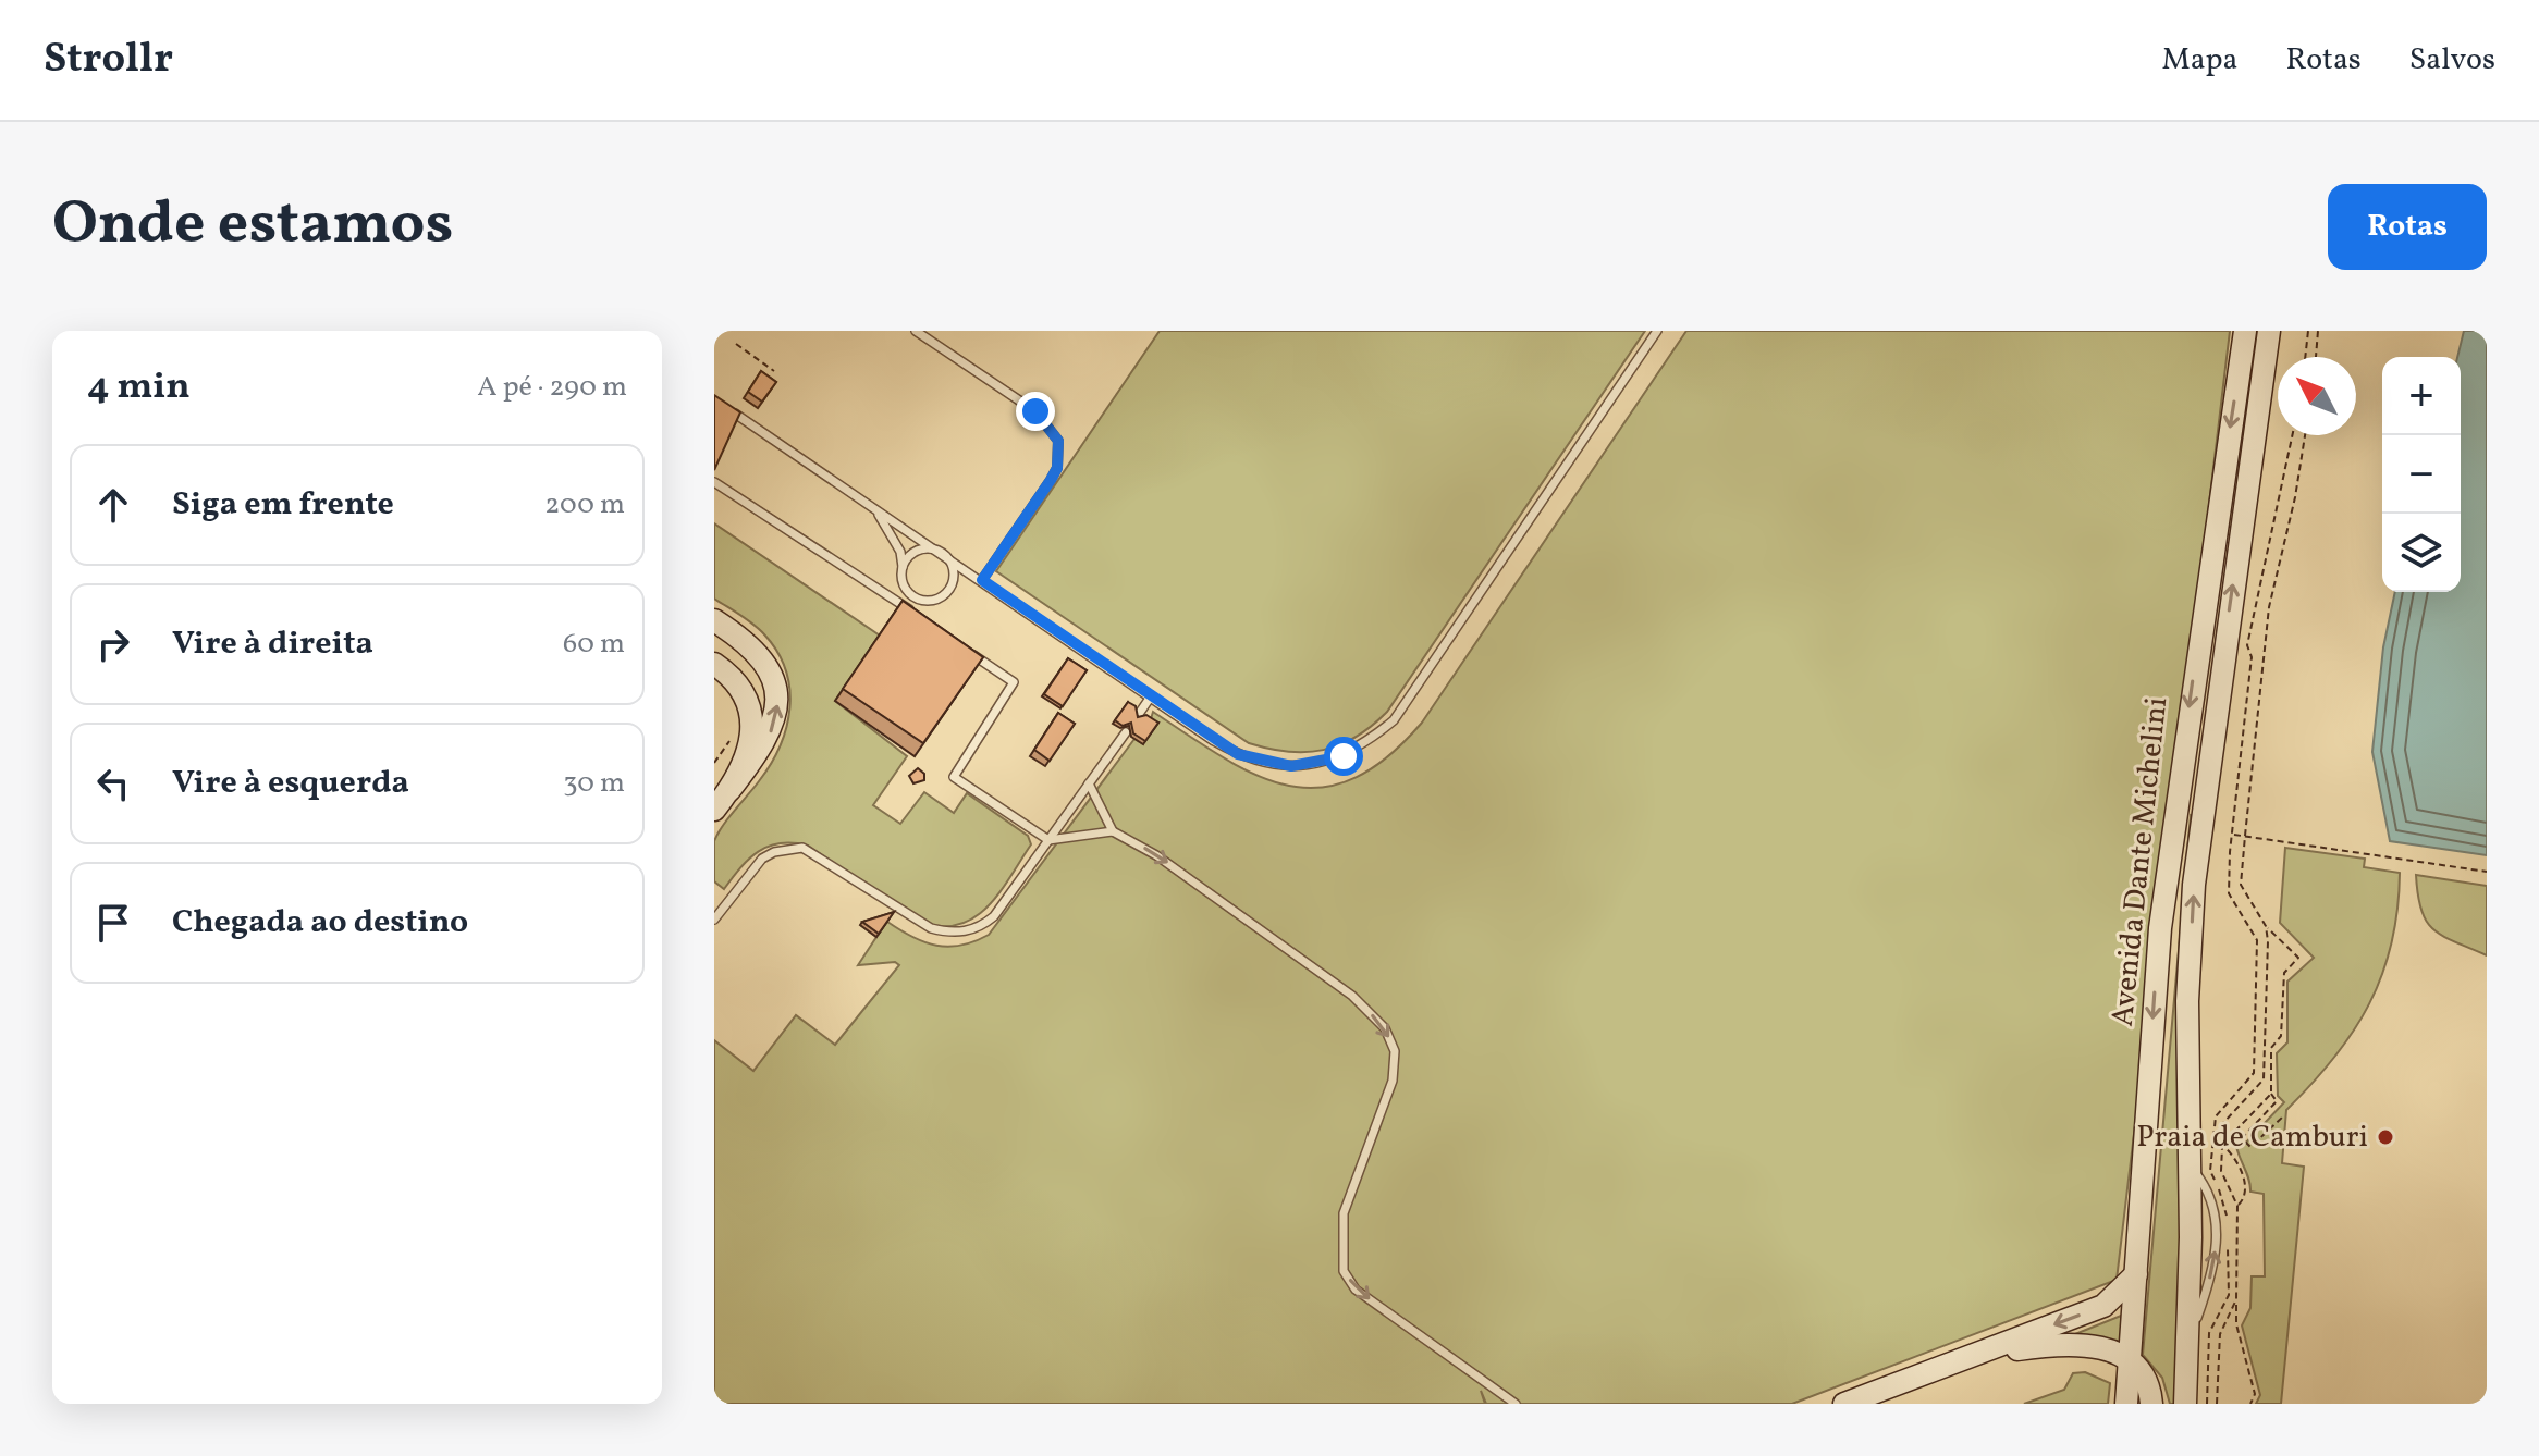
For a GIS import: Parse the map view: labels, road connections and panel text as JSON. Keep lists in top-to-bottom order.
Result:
{
  "streets": {
    "main road": ["Avenida Dante Michelini"]
  },
  "places": ["Praia de Camburi"],
  "north": "top left",
  "page": {
    "header": "Strollr",
    "nav": ["Mapa", "Rotas", "Salvos"],
    "title": "Onde estamos",
    "buttons": "Rotas",
    "heading": ["4 min", "A pé · 290 m"],
    "map_buttons": ["+", "−"],
    "list": [
      ["Siga em frente", "200 m"],
      ["Vire à direita", "60 m"],
      ["Vire à esquerda", "30 m"],
      "Chegada ao destino"
    ]
  }
}
